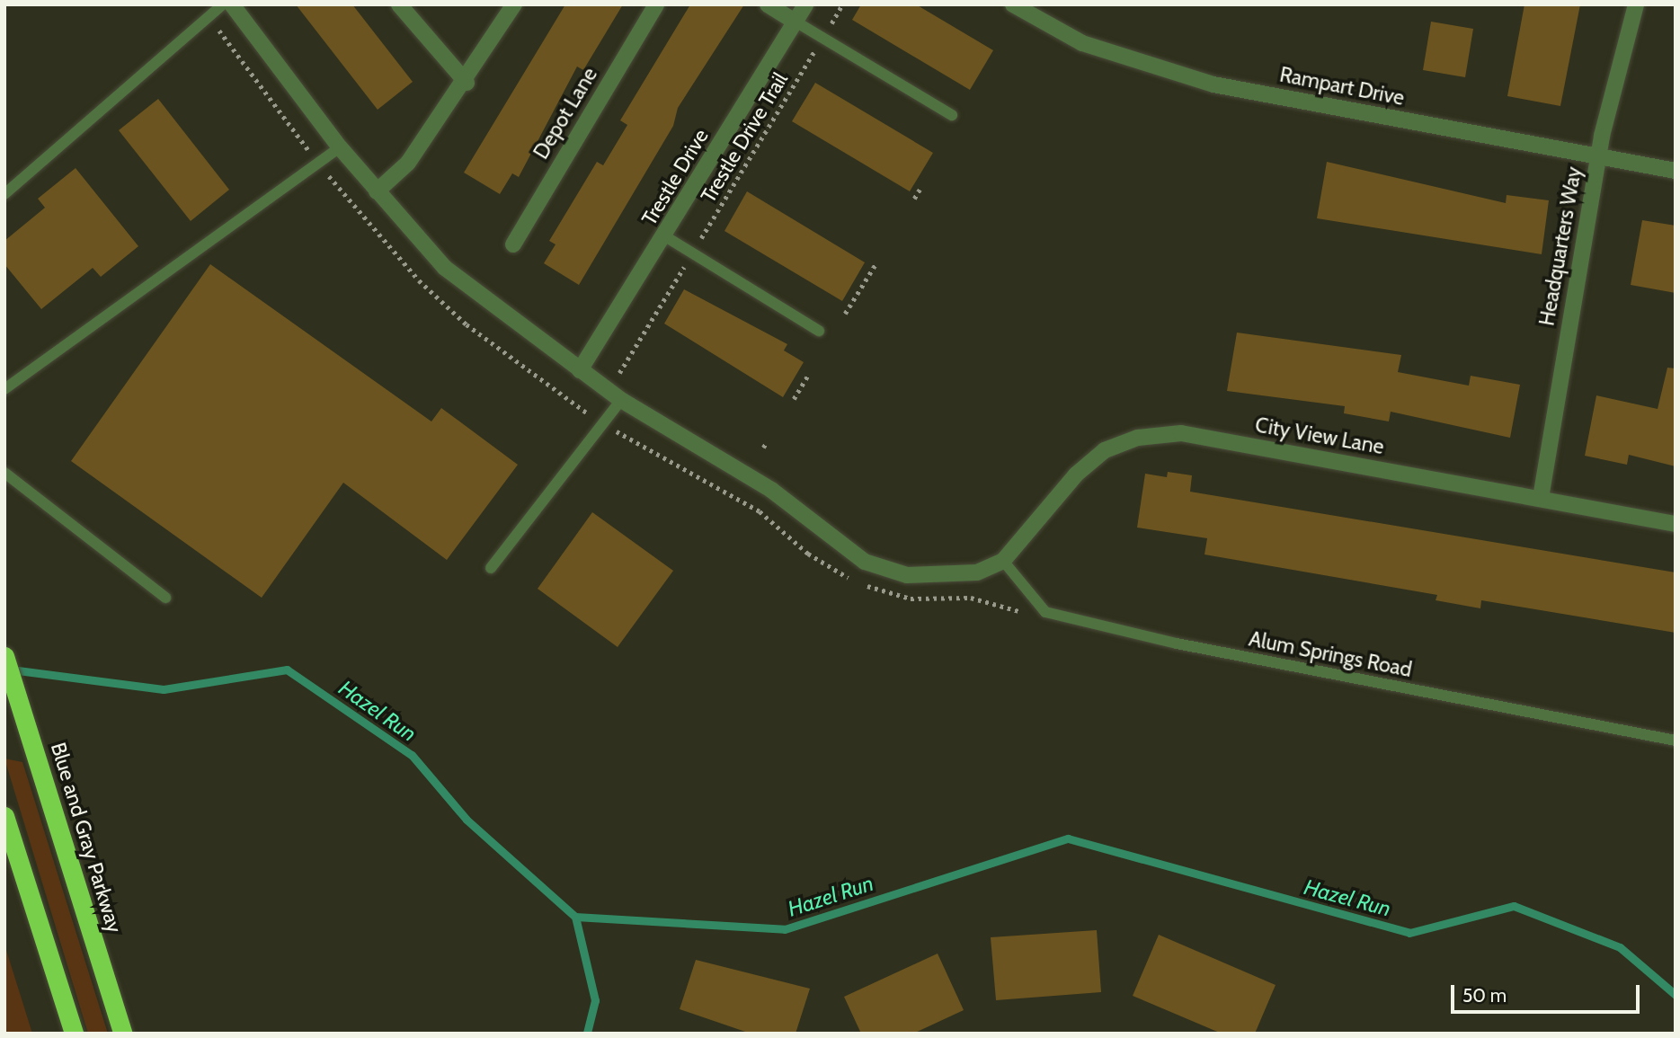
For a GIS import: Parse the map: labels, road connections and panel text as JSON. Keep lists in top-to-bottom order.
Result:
{
  "streets": {
    "highway": ["Blue and Gray Parkway"],
    "street": [
      "Rampart Drive",
      "Depot Lane",
      "Trestle Drive",
      "Headquarters Way",
      "City View Lane"
    ],
    "lane": ["Alum Springs Road"],
    "path": ["Trestle Drive Trail"]
  },
  "crossings": [
    ["Rampart Drive", "Headquarters Way"],
    ["Headquarters Way", "City View Lane"],
    ["City View Lane", "Alum Springs Road"]
  ],
  "water": ["Hazel Run"],
  "scale_bar": "50 m"
}
